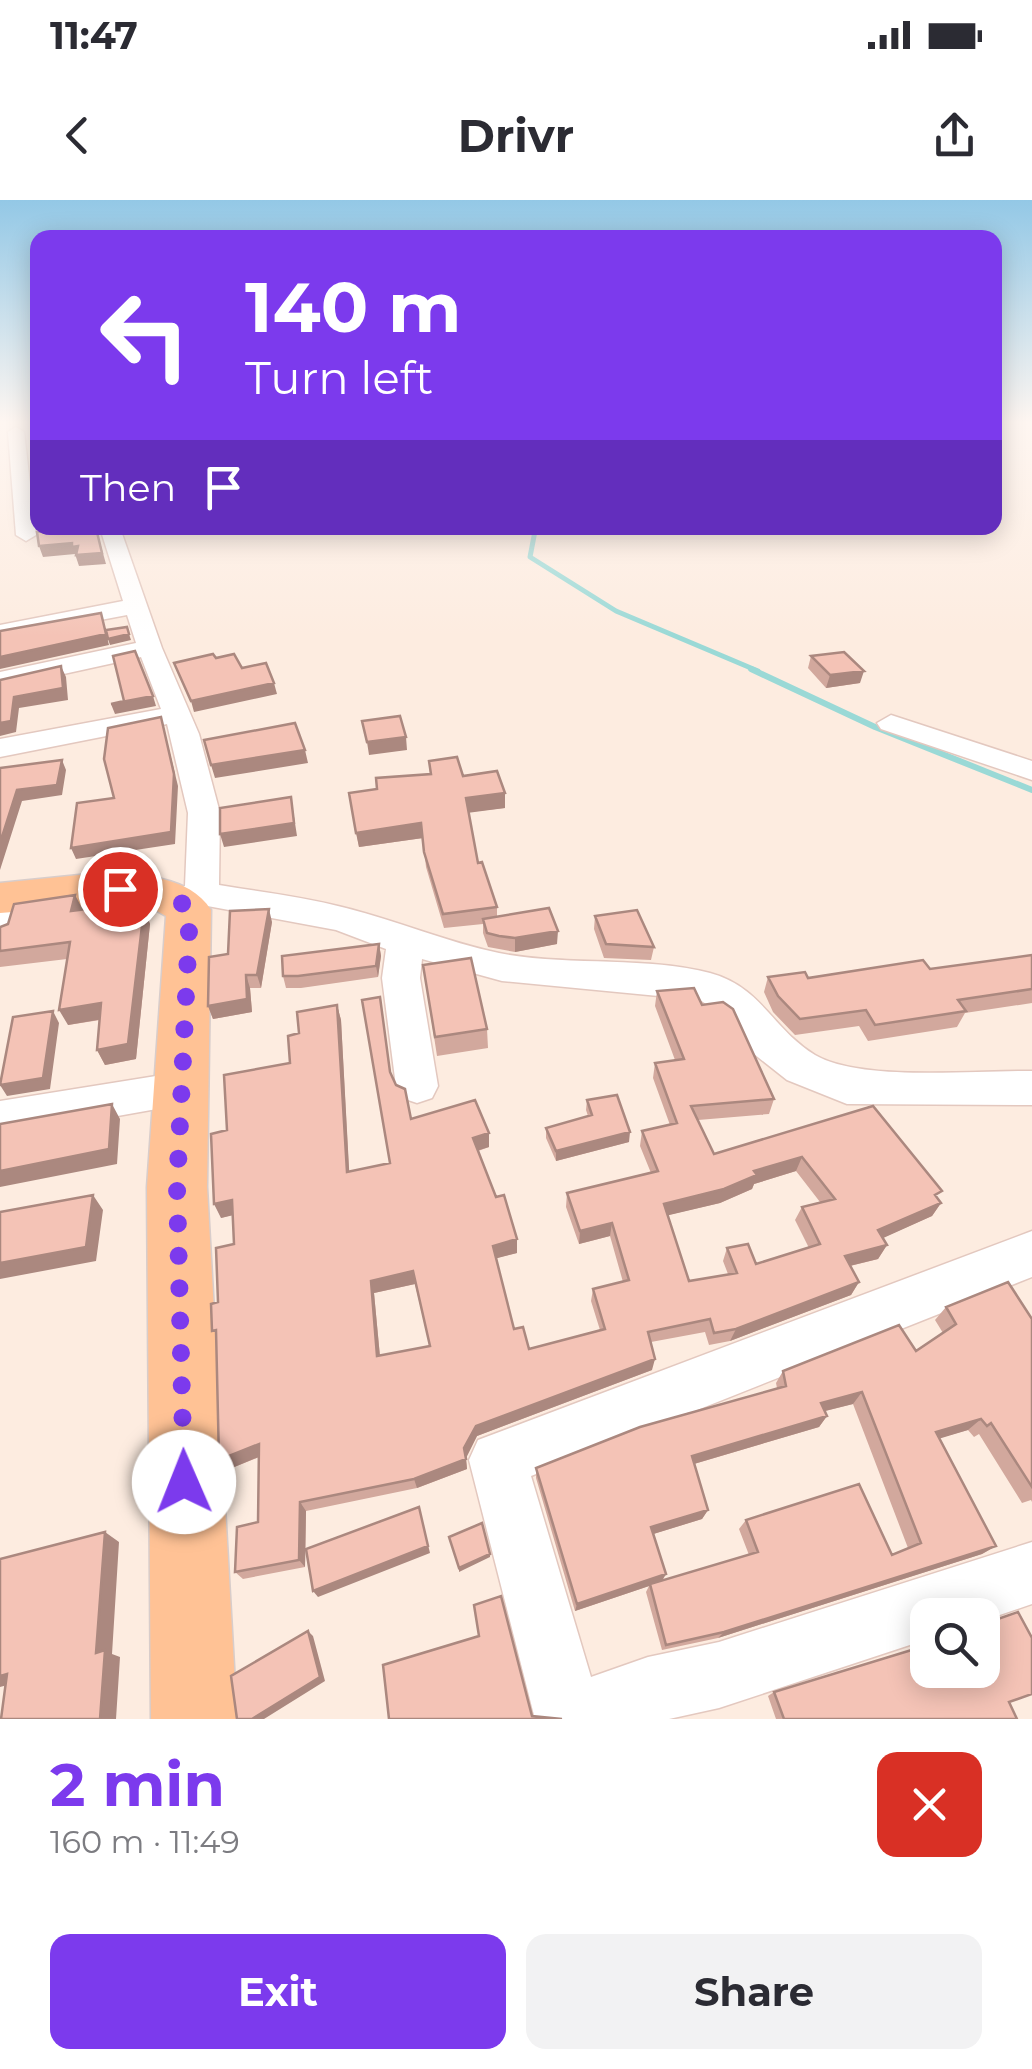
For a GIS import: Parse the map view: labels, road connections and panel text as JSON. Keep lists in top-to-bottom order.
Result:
{
  "page": {
    "status": "11:47",
    "header": "Drivr",
    "turn": ["140 m", "Turn left"],
    "then": "Then",
    "heading": ["2 min", "160 m · 11:49"],
    "buttons": ["Exit", "Share"]
  }
}
